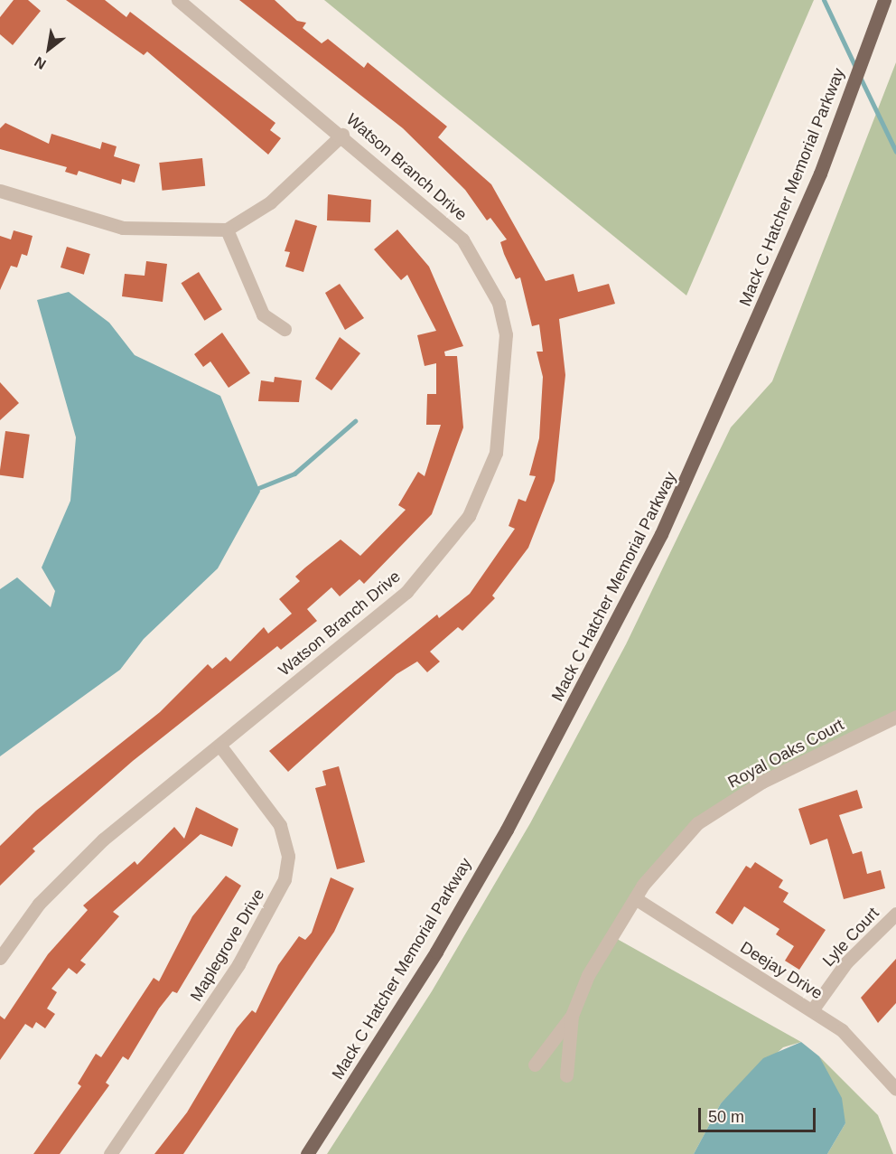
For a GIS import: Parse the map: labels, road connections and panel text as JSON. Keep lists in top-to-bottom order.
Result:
{
  "streets": {
    "main road": ["Mack C Hatcher Memorial Parkway"],
    "street": [
      "Watson Branch Drive",
      "Royal Oaks Court",
      "Lyle Court",
      "Maplegrove Drive",
      "Deejay Drive"
    ]
  },
  "crossings": [
    ["Watson Branch Drive", "Maplegrove Drive"],
    ["Royal Oaks Court", "Deejay Drive"],
    ["Lyle Court", "Deejay Drive"]
  ],
  "scale_bar": "50 m",
  "north": "bottom left"
}
